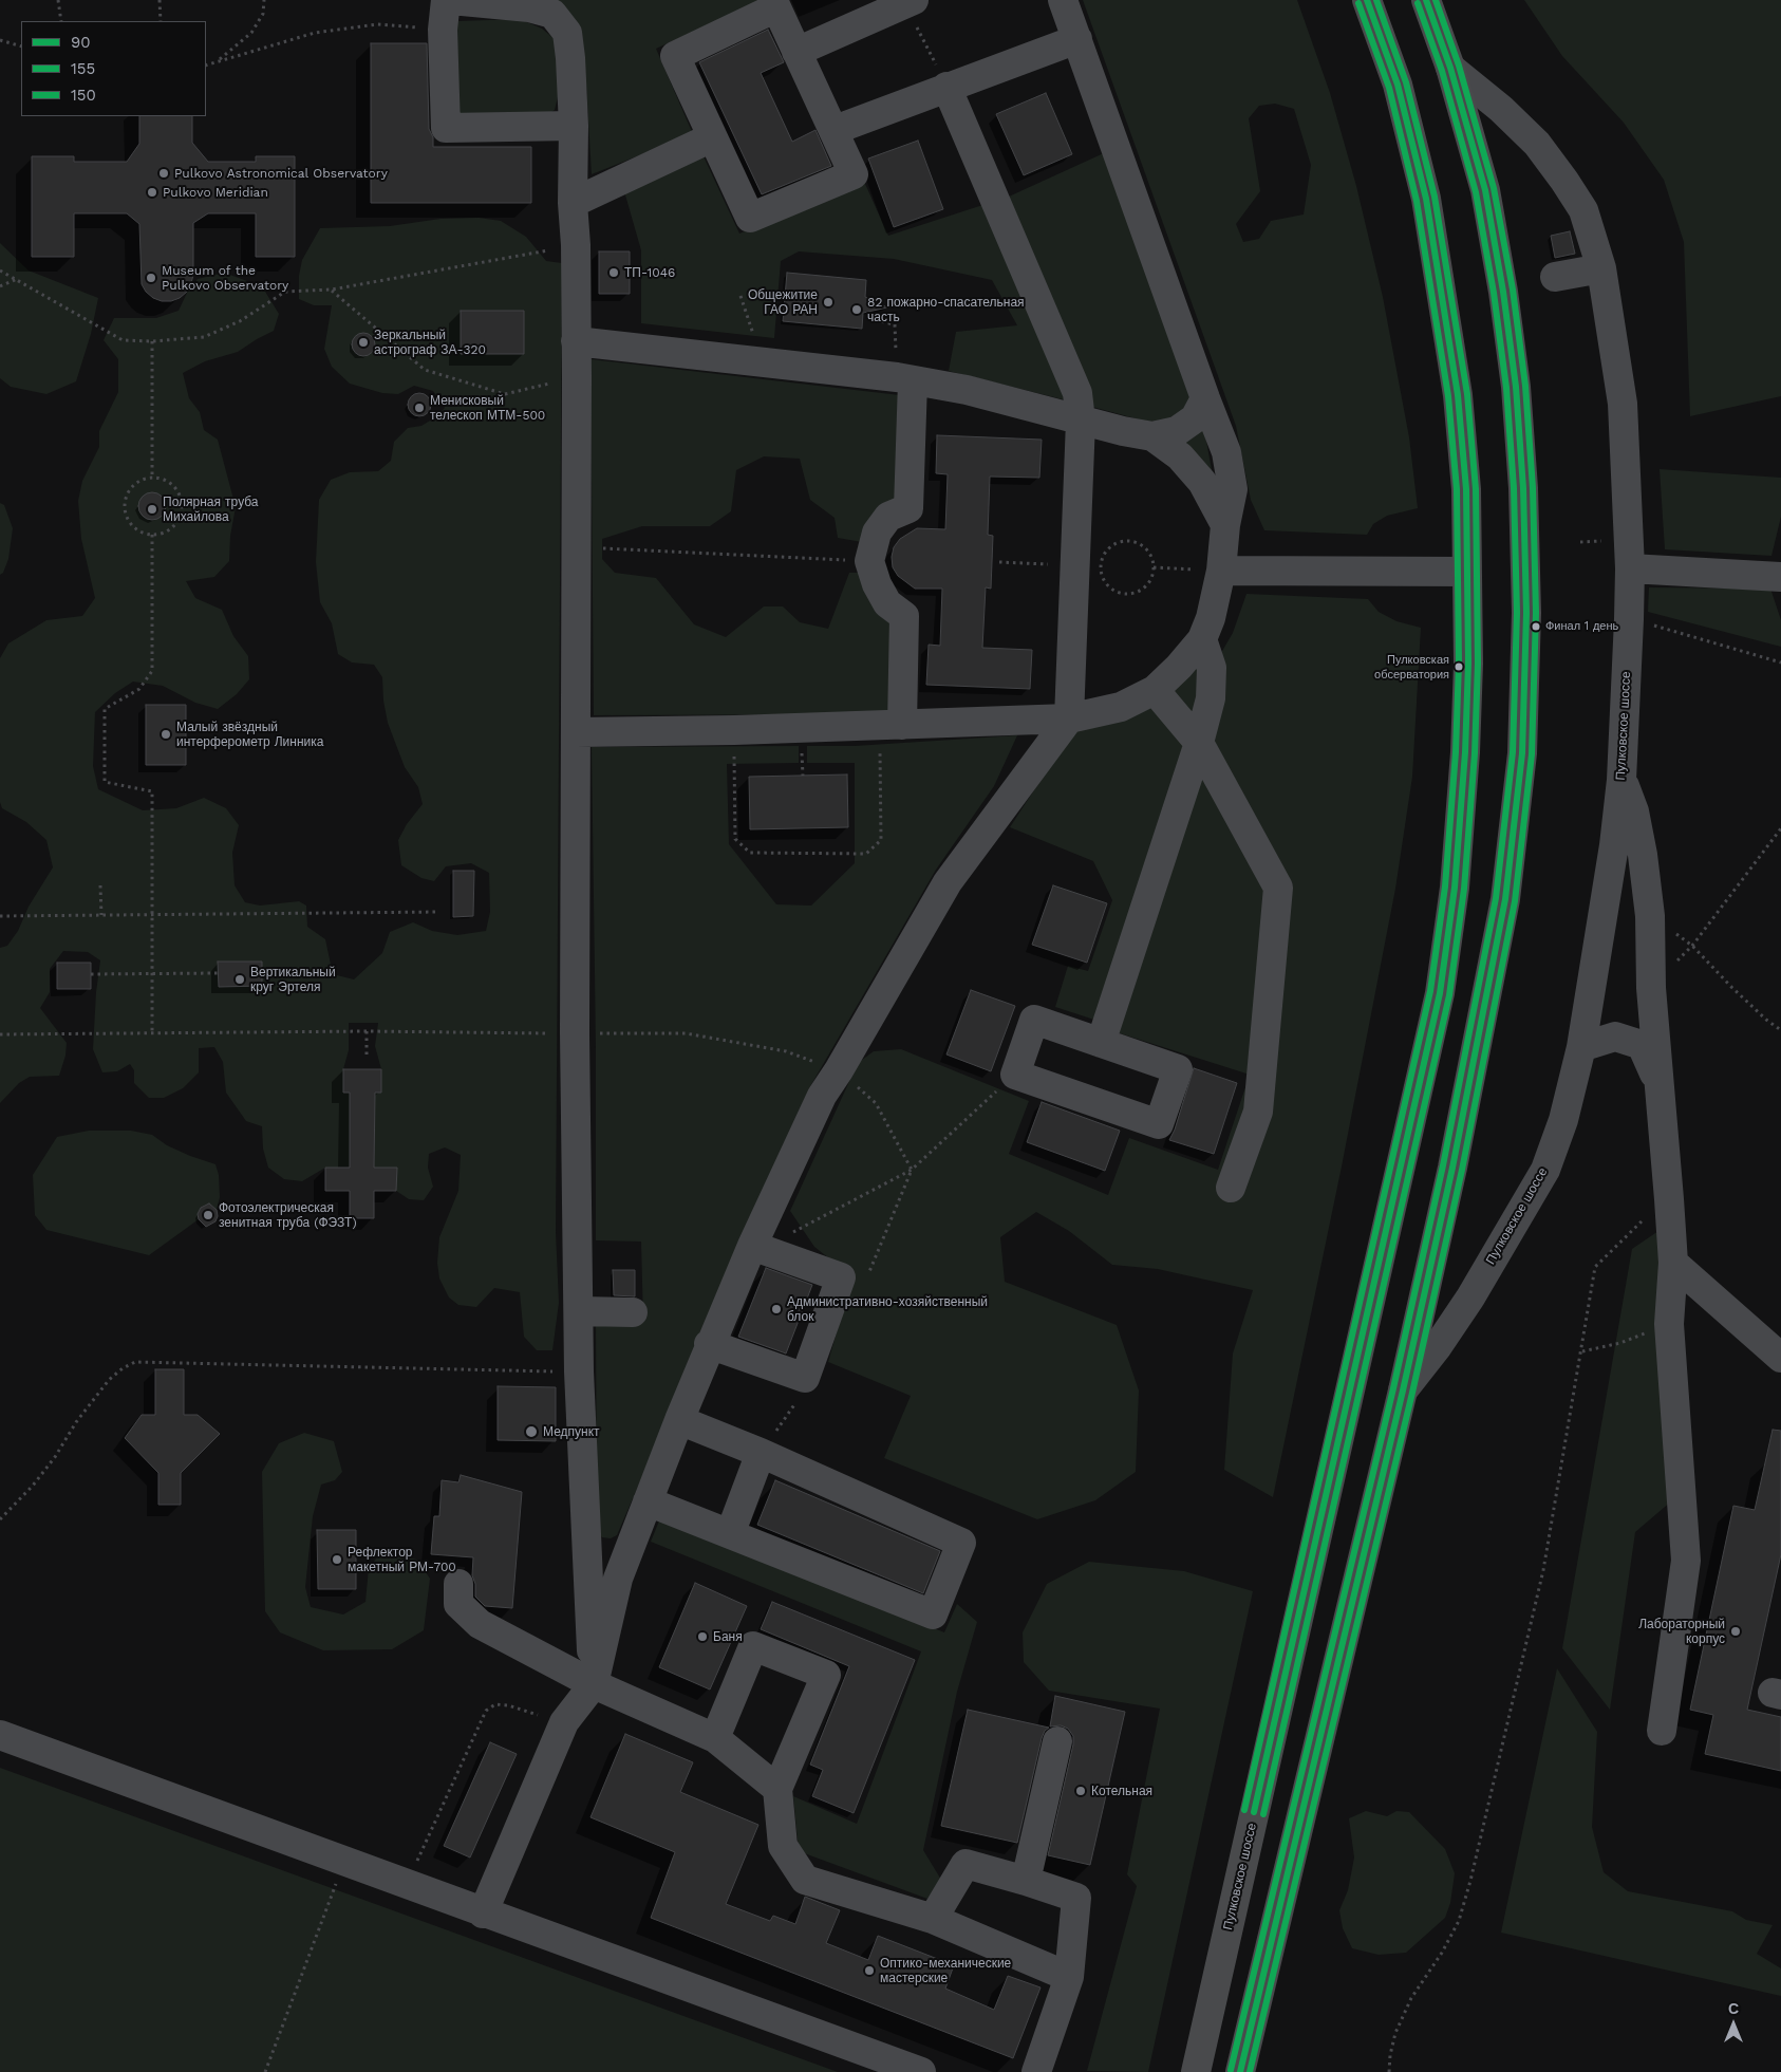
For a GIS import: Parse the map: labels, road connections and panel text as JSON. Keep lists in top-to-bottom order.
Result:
{
  "streets": {
    "highway": ["Пулковское шоссе"]
  },
  "places": [
    "Pulkovo Astronomical Observatory",
    "Pulkovo Meridian",
    "ТП-1046",
    "Museum of the Pulkovo Observatory",
    "Общежитие ГАО РАН",
    "82 пожарно-спасательная часть",
    "Зеркальный астрограф ЗА-320",
    "Менисковый телескоп МТМ-500",
    "Полярная труба Михайлова",
    "Финал 1 день",
    "Пулковская обсерватория",
    "Малый звёздный интерферометр Линника",
    "Вертикальный круг Эртеля",
    "Фотоэлектрическая зенитная труба (ФЭЗТ)",
    "Административно-хозяйственный блок",
    "Медпункт",
    "Рефлектор макетный РМ-700",
    "Лабораторный корпус",
    "Баня",
    "Котельная",
    "Оптико-механические мастерские"
  ],
  "lines": ["transit line 90", "transit line 155", "transit line 150"],
  "legend": ["90", "155", "150"],
  "north": "top"
}
